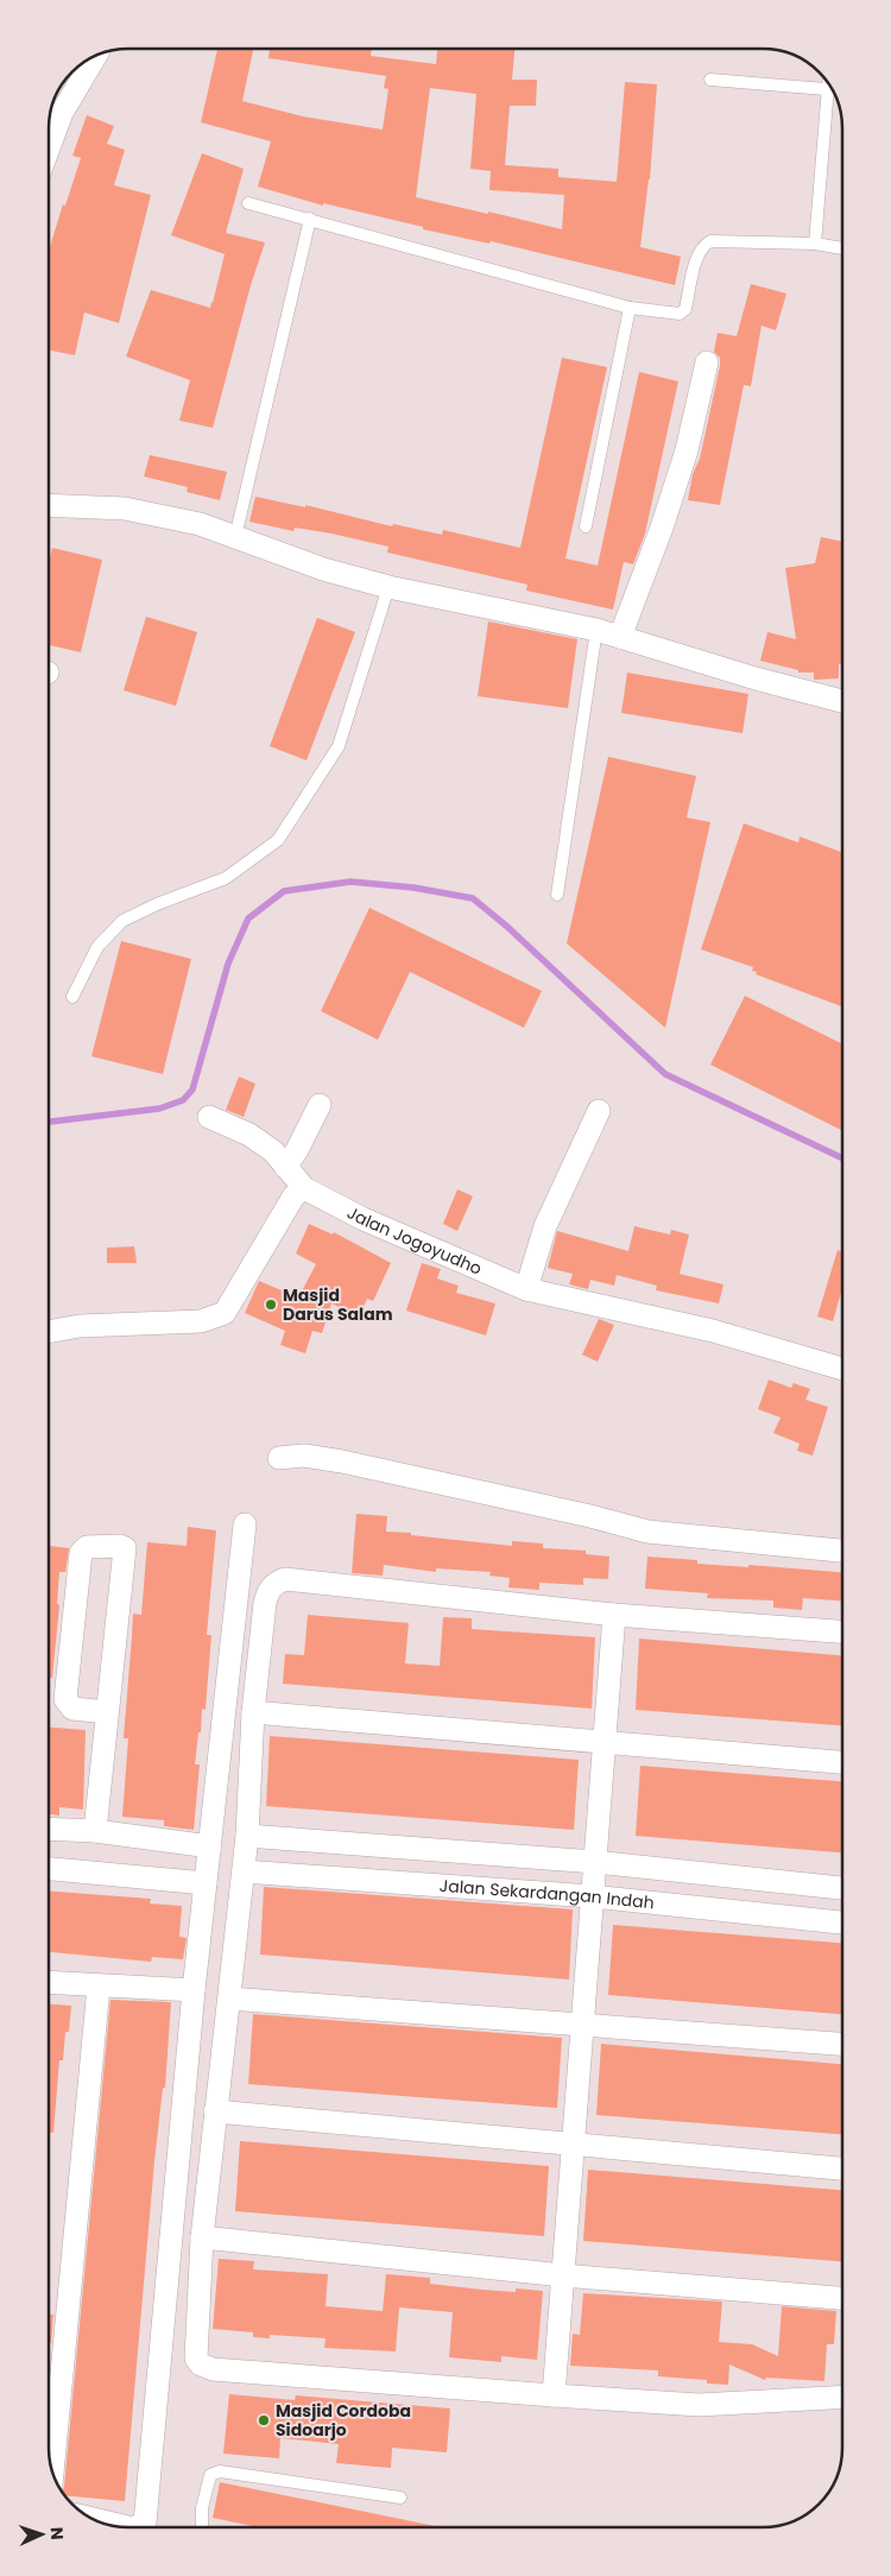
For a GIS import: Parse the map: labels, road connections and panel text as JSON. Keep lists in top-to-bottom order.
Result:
{
  "streets": {
    "street": ["Jalan Jogoyudho", "Jalan Sekardangan Indah"]
  },
  "places": ["Masjid Darus Salam", "Masjid Cordoba Sidoarjo"],
  "north": "right"
}
